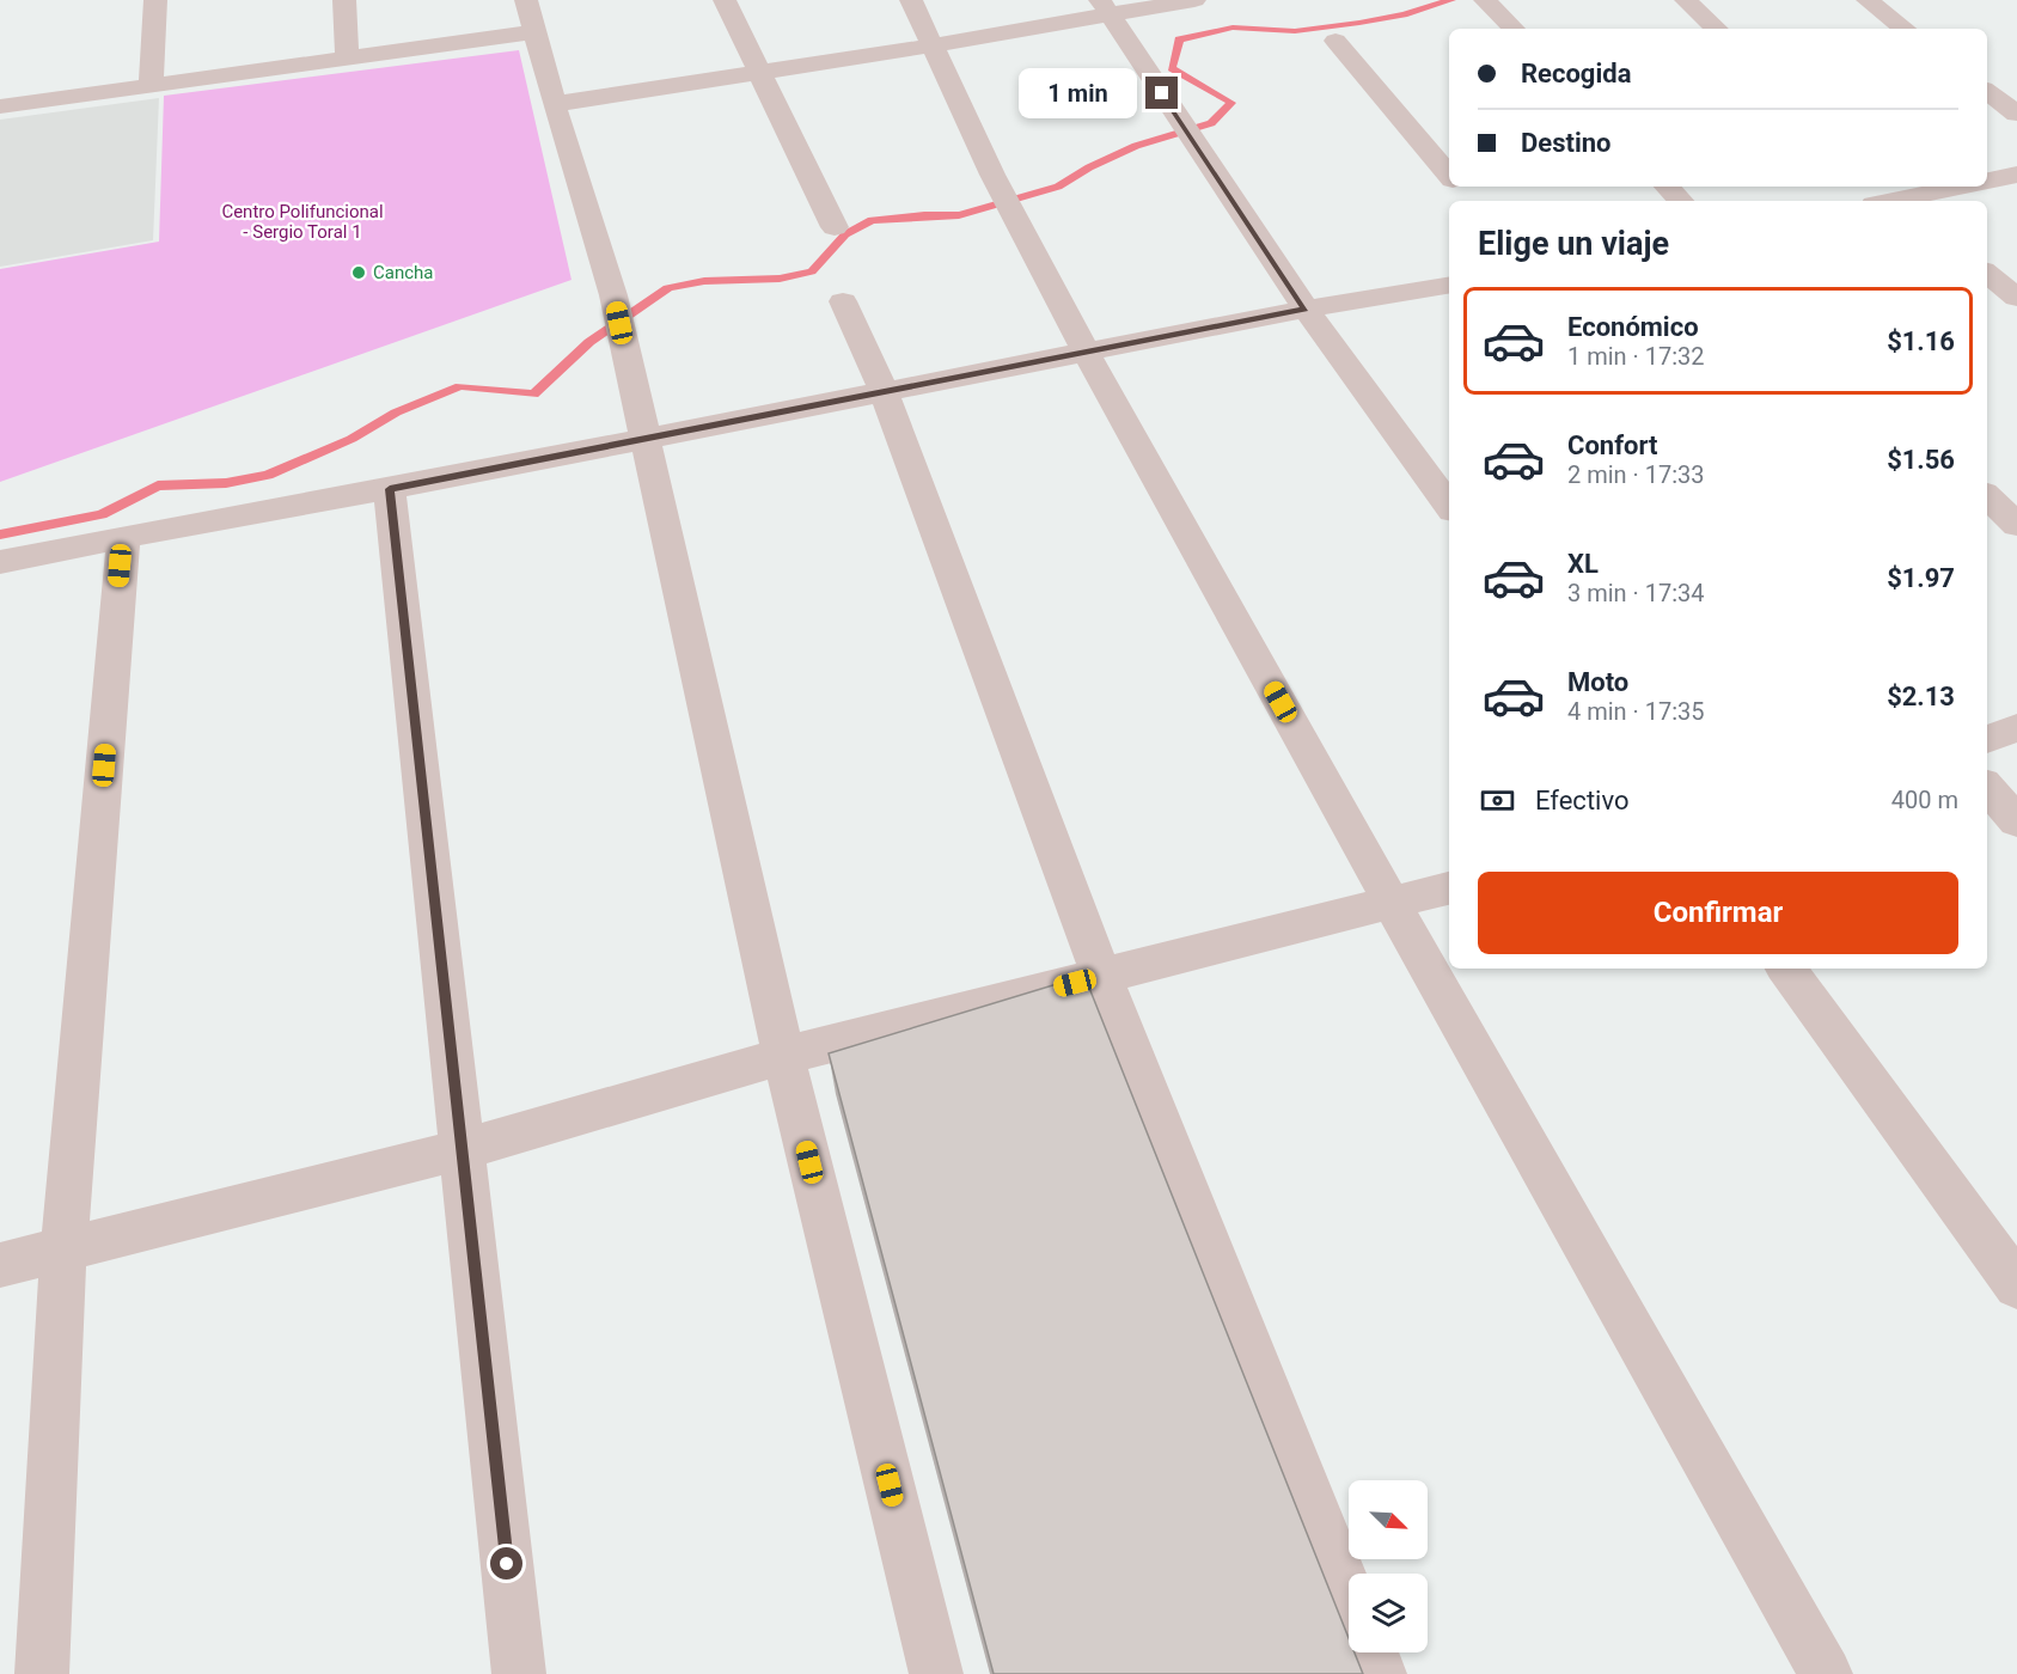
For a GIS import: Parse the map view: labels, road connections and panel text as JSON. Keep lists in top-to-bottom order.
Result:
{
  "parks": ["Centro Polifuncional - Sergio Toral 1"],
  "places": ["Cancha"],
  "north": "bottom right",
  "page": {
    "banner": ["Recogida", "Destino"],
    "bubble": "1 min",
    "heading": "Elige un viaje",
    "list": [
      {
        "name": "Económico",
        "note": "1 min · 17:32",
        "value": "$1.16"
      },
      {
        "name": "Confort",
        "note": "2 min · 17:33",
        "value": "$1.56"
      },
      {
        "name": "XL",
        "note": "3 min · 17:34",
        "value": "$1.97"
      },
      {
        "name": "Moto",
        "note": "4 min · 17:35",
        "value": "$2.13"
      }
    ],
    "pay": ["Efectivo", "400 m"],
    "buttons": "Confirmar"
  }
}
